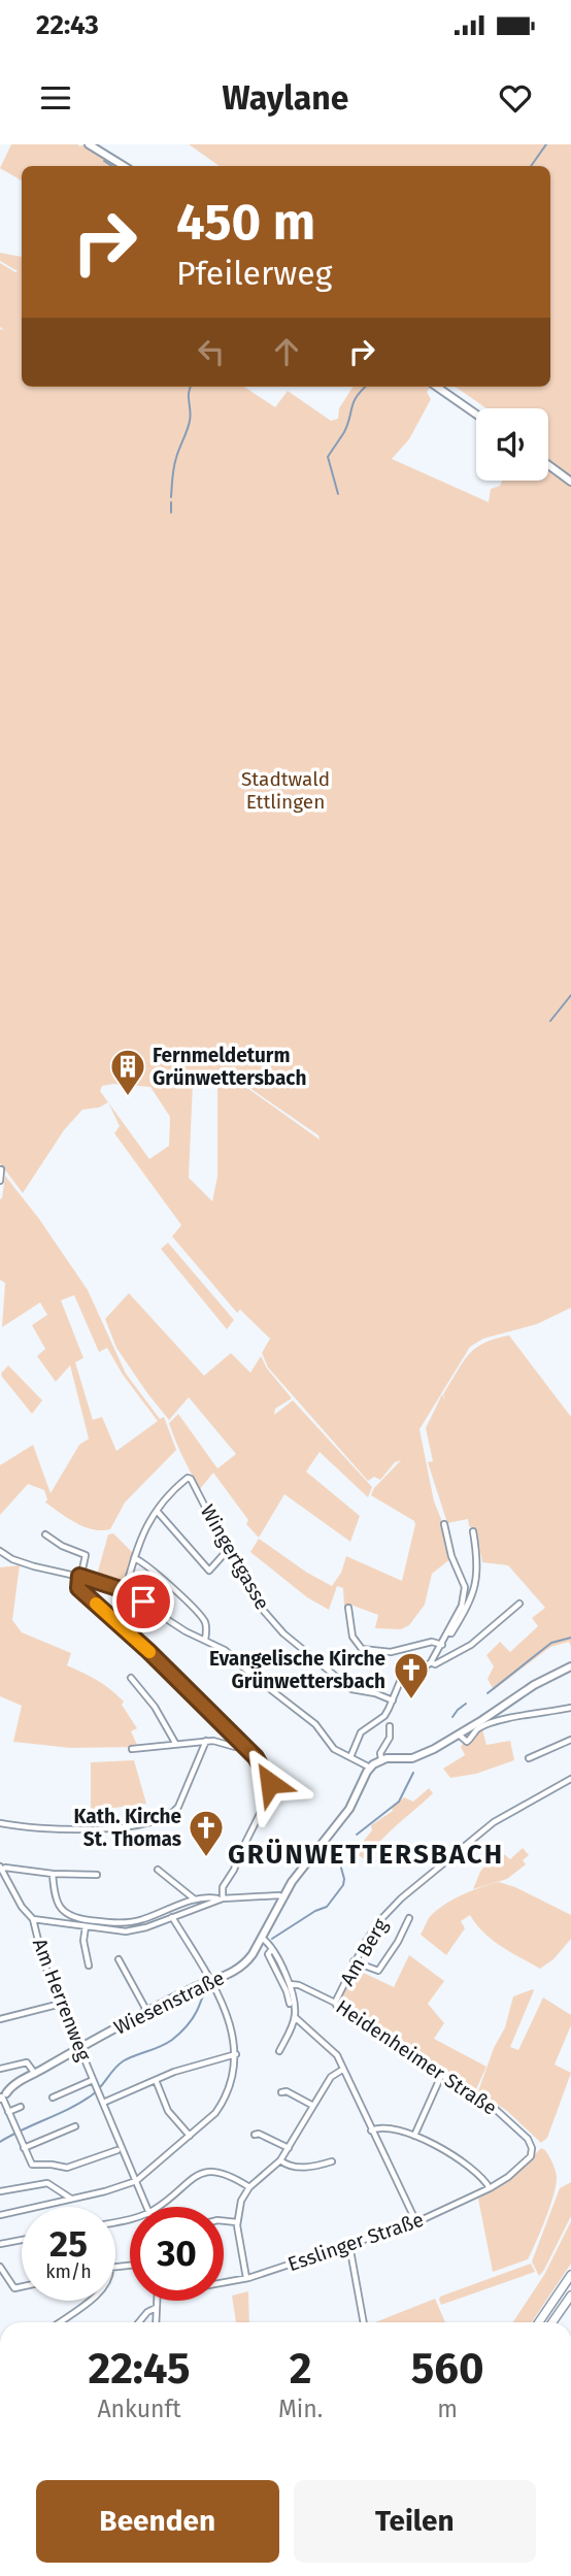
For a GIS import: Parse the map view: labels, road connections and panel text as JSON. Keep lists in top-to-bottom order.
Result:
{
  "streets": {
    "main road": ["Wiesenstraße"],
    "street": [
      "Wingertgasse",
      "Am Berg",
      "Am Herrenweg",
      "Heidenheimer Straße",
      "Esslinger Straße"
    ]
  },
  "crossings": [
    ["Am Berg", "Heidenheimer Straße"],
    ["Am Herrenweg", "Wiesenstraße"],
    ["Heidenheimer Straße", "Esslinger Straße"]
  ],
  "districts": ["GRÜNWETTERSBACH"],
  "parks": ["Stadtwald Ettlingen"],
  "places": {
    "building": ["Fernmeldeturm Grünwettersbach"],
    "church": ["Evangelische Kirche Grünwettersbach", "Kath. Kirche St. Thomas"]
  },
  "page": {
    "status": "22:43",
    "header": "Waylane",
    "turn": ["450 m", "Pfeilerweg"],
    "speed": "25 km/h",
    "limit": "30",
    "eta": [
      "22:45",
      "Ankunft",
      "2",
      "Min.",
      "560",
      "m"
    ],
    "buttons": ["Beenden", "Teilen"]
  }
}
